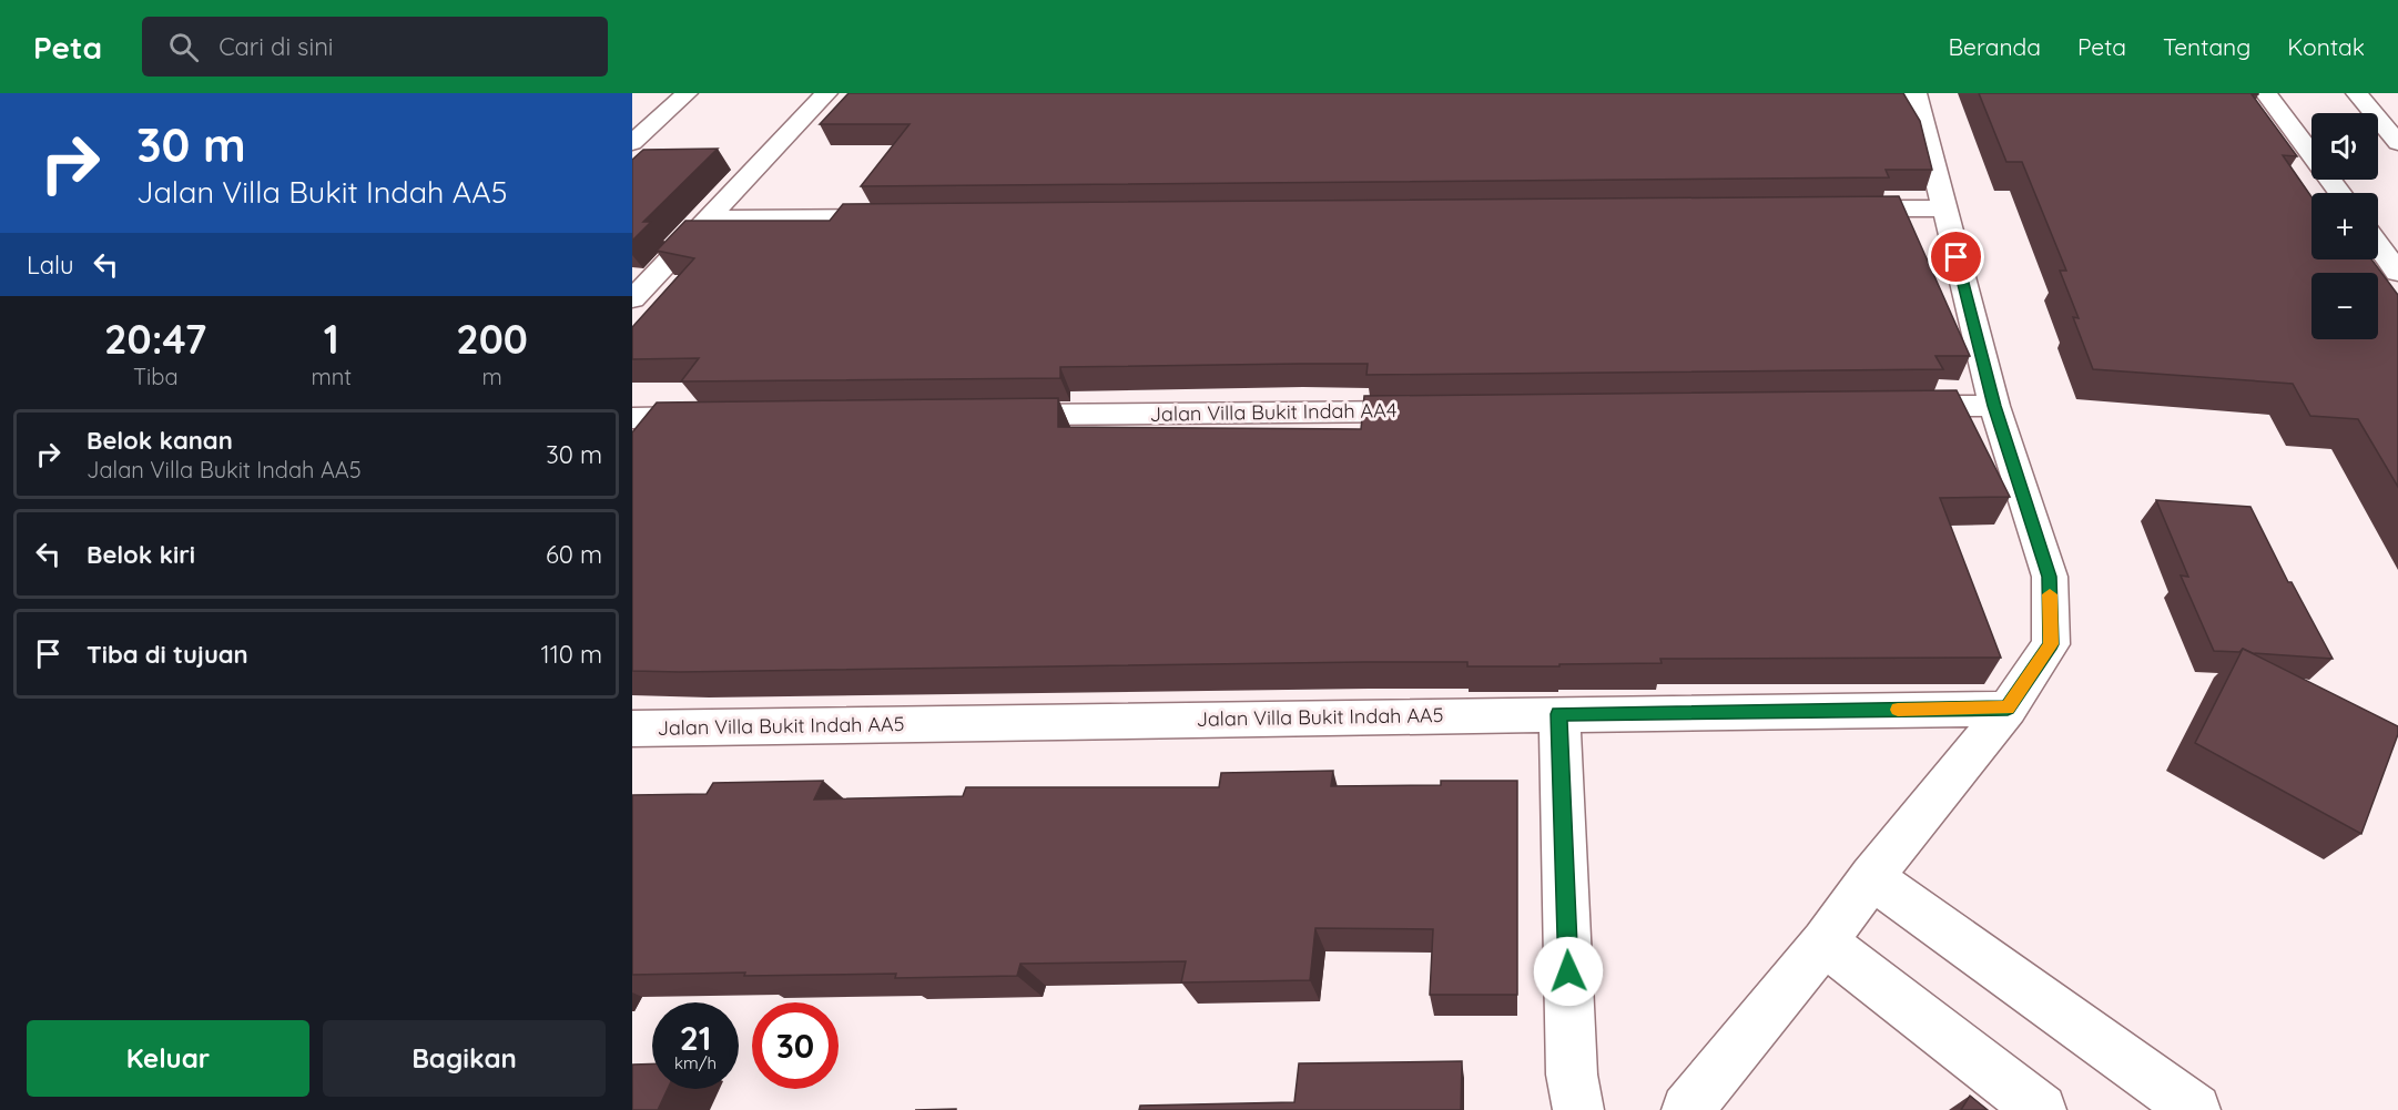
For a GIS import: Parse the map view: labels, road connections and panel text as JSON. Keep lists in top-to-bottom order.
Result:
{
  "streets": {
    "street": ["Jalan Villa Bukit Indah AA4", "Jalan Villa Bukit Indah AA5"]
  },
  "page": {
    "header": "Peta",
    "search": "Cari di sini",
    "nav": [
      "Beranda",
      "Peta",
      "Tentang",
      "Kontak"
    ],
    "turn": ["30 m", "Jalan Villa Bukit Indah AA5"],
    "map_buttons": ["+", "−"],
    "then": "Lalu",
    "eta": [
      "20:47",
      "Tiba",
      "1",
      "mnt",
      "200",
      "m"
    ],
    "list": [
      {
        "name": "Belok kanan",
        "note": "Jalan Villa Bukit Indah AA5",
        "value": "30 m"
      },
      {
        "name": "Belok kiri",
        "value": "60 m"
      },
      {
        "name": "Tiba di tujuan",
        "value": "110 m"
      }
    ],
    "speed": "21 km/h",
    "limit": "30",
    "buttons": ["Keluar", "Bagikan"]
  }
}
